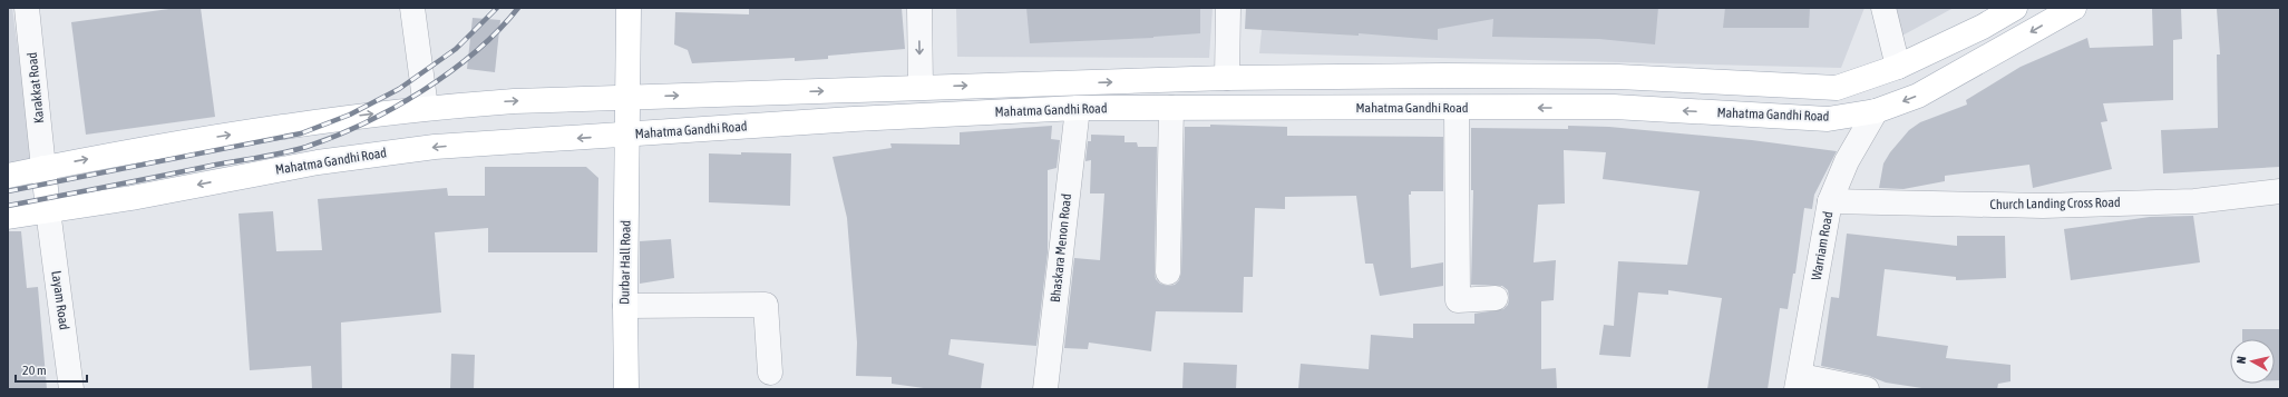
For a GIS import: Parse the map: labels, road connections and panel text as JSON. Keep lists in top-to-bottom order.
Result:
{
  "streets": {
    "main road": ["Mahatma Gandhi Road", "Durbar Hall Road"],
    "street": [
      "Karakkat Road",
      "Church Landing Cross Road",
      "Warriam Road",
      "Bhaskara Menon Road",
      "Layam Road"
    ]
  },
  "crossings": [
    ["Karakkat Road", "Mahatma Gandhi Road"],
    ["Mahatma Gandhi Road", "Warriam Road"],
    ["Mahatma Gandhi Road", "Bhaskara Menon Road"],
    ["Mahatma Gandhi Road", "Durbar Hall Road"],
    ["Mahatma Gandhi Road", "Layam Road"],
    ["Church Landing Cross Road", "Warriam Road"]
  ],
  "scale_bar": "20 m",
  "north": "left"
}
